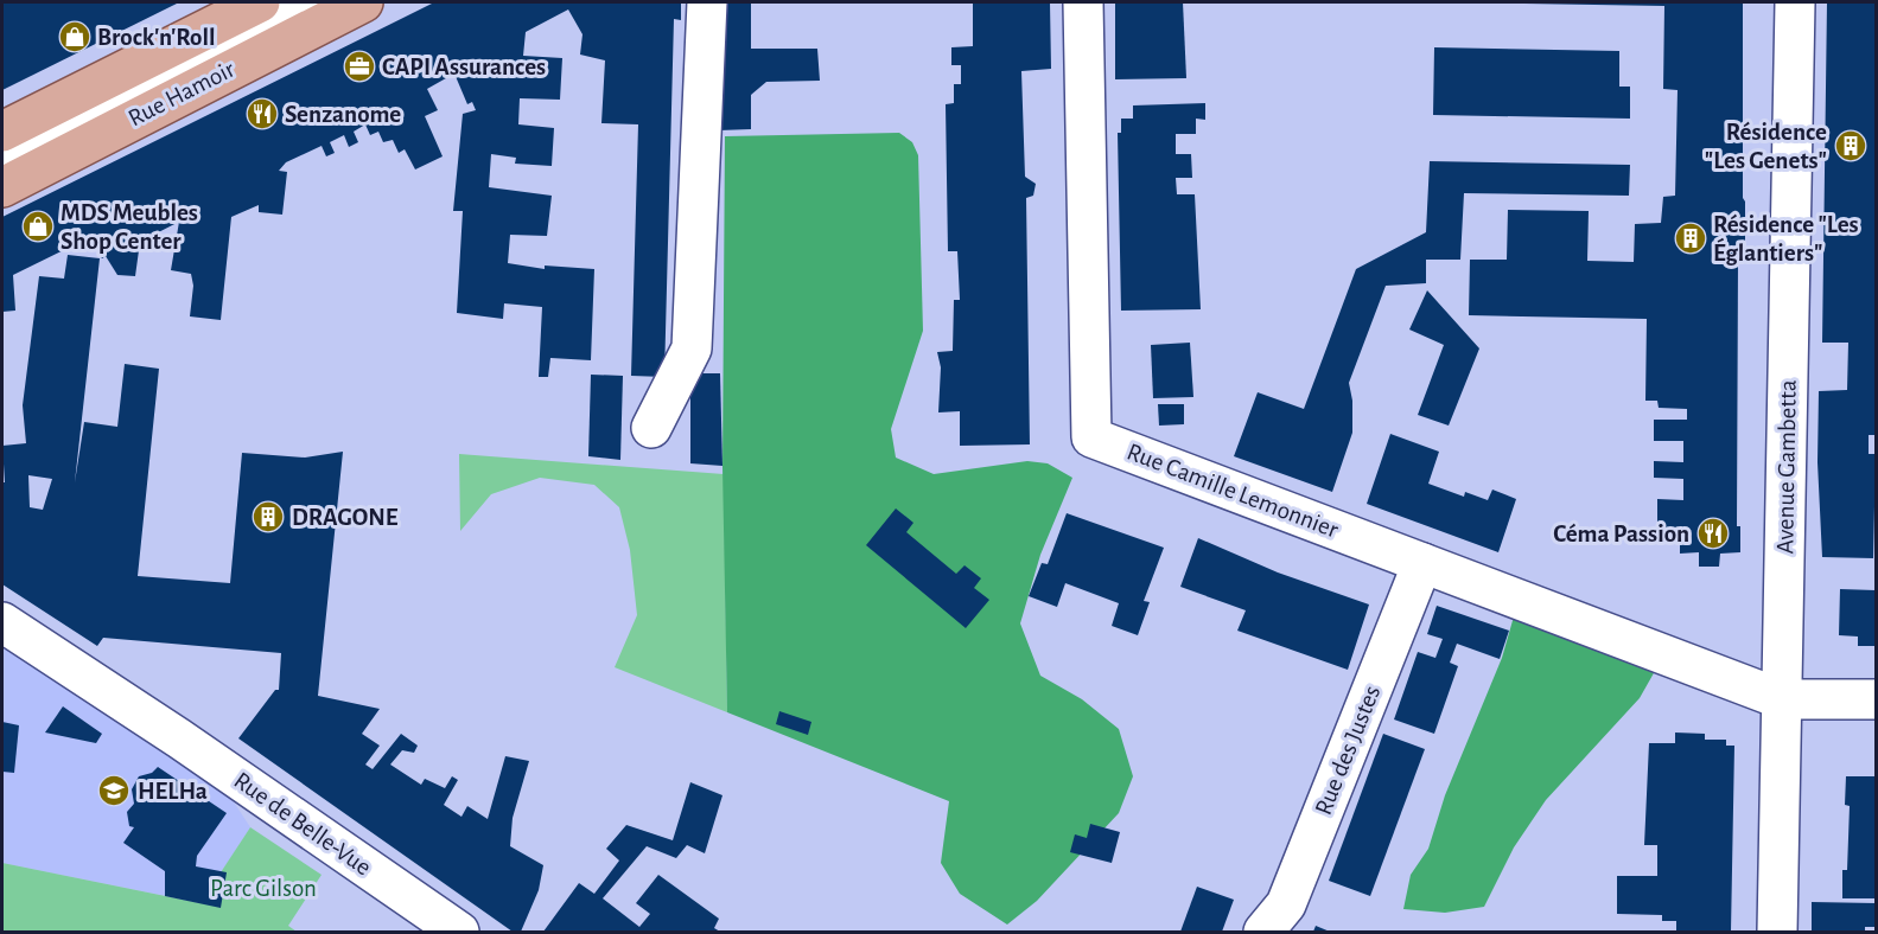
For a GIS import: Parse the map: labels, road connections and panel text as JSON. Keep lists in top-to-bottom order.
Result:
{
  "streets": {
    "main road": ["Rue Hamoir"],
    "street": [
      "Avenue Gambetta",
      "Rue Camille Lemonnier",
      "Rue des Justes",
      "Rue de Belle-Vue"
    ]
  },
  "crossings": [
    ["Avenue Gambetta", "Rue Camille Lemonnier"],
    ["Rue Camille Lemonnier", "Rue des Justes"]
  ],
  "parks": ["Parc Gilson"],
  "places": {
    "shop": ["Brock'n'Roll", "MDS Meubles Shop Center"],
    "office": ["CAPI Assurances"],
    "restaurant": ["Senzanome", "Céma Passion"],
    "building": ["Résidence \"Les Genets\"", "Résidence \"Les Églantiers\"", "DRAGONE"],
    "school or university": ["HELHa"]
  }
}
